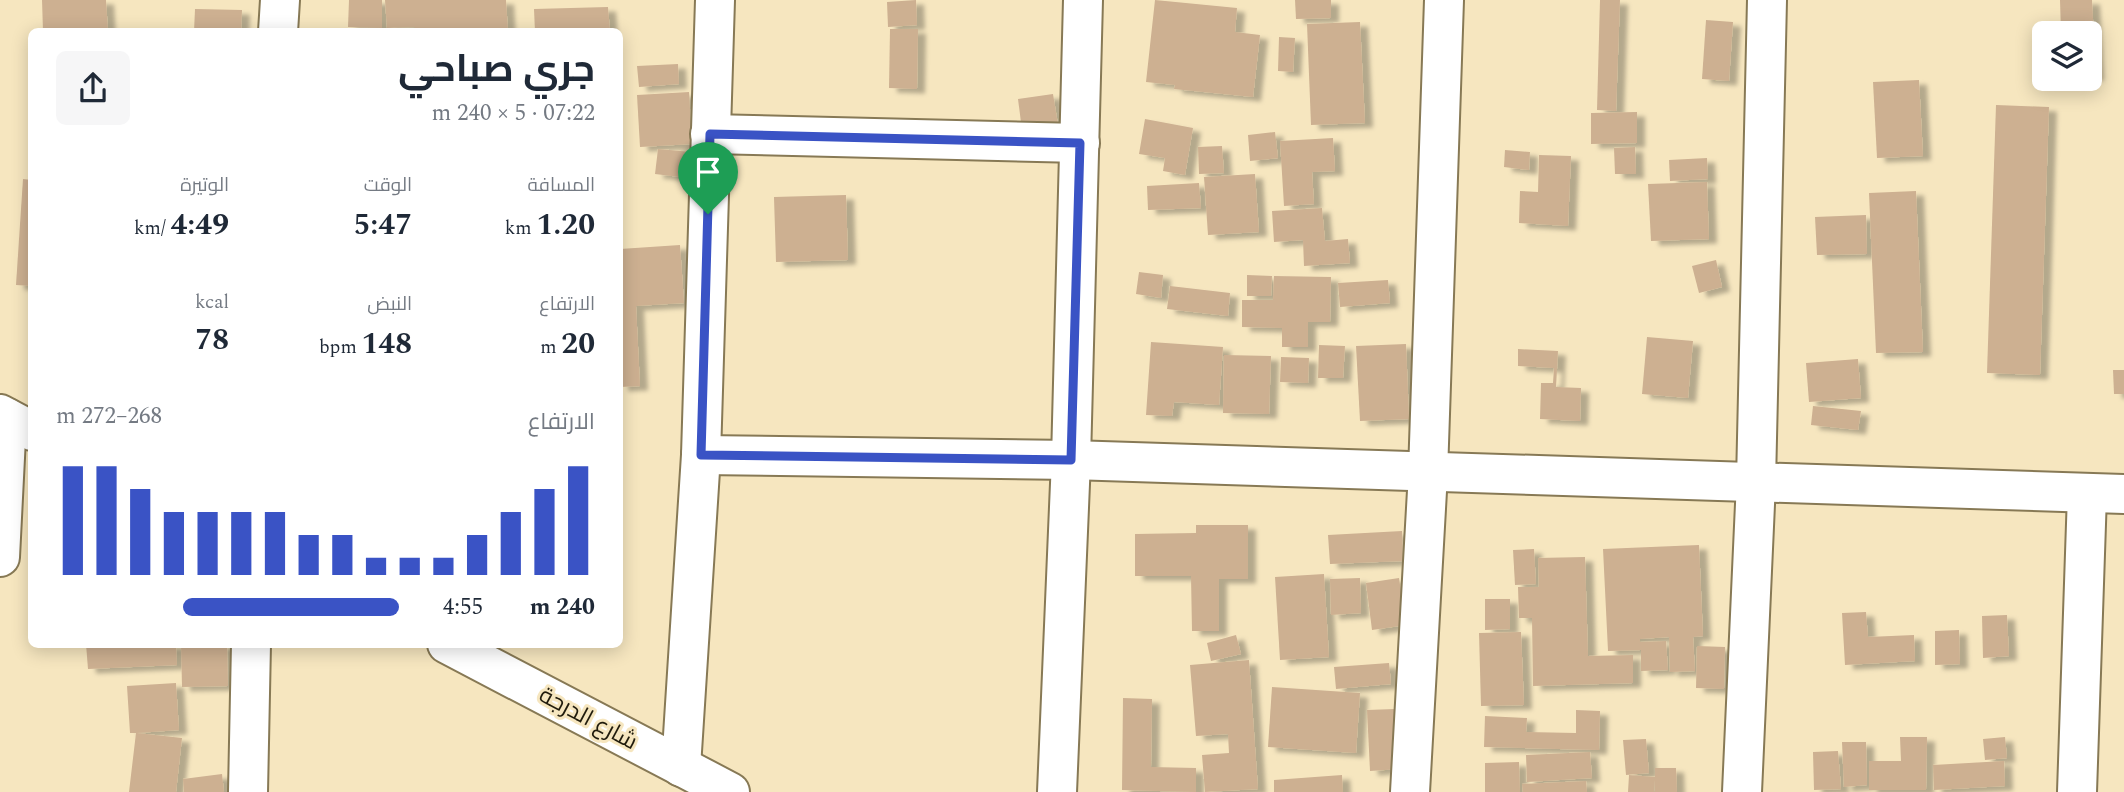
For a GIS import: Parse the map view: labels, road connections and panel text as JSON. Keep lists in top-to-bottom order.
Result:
{
  "streets": {
    "street": ["شارع الدرجة"]
  },
  "page": {
    "heading": ["جري صباحي", "07:22 · 5 × 240 m"],
    "stats": [
      ["المسافة", "1.20 km"],
      ["الوقت", "5:47"],
      ["الوتيرة", "4:49 /km"],
      ["الارتفاع", "20 m"],
      ["النبض", "148 bpm"],
      ["kcal", "78"]
    ],
    "chart": ["الارتفاع", "268–272 m"],
    "list": [
      {
        "name": "240 m",
        "note": "4:55"
      }
    ]
  }
}
